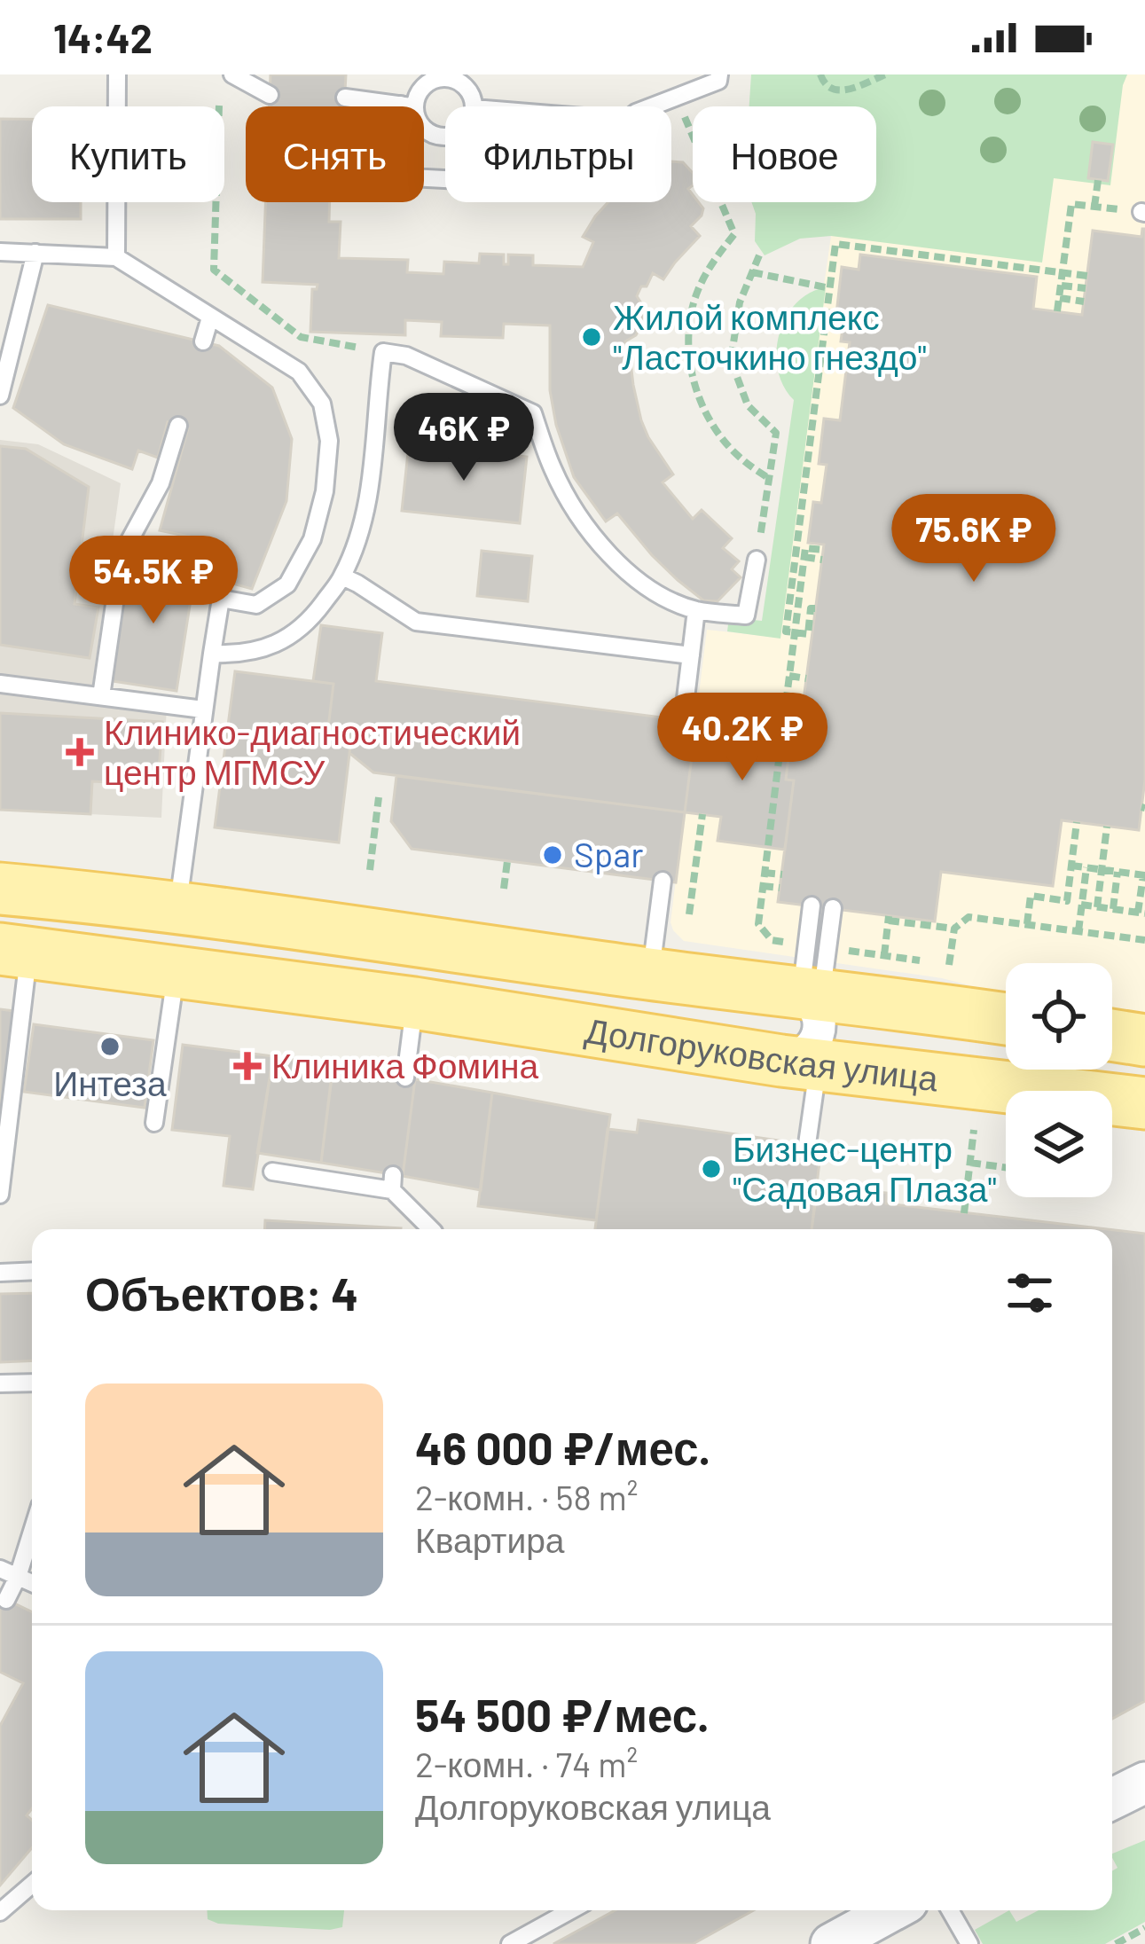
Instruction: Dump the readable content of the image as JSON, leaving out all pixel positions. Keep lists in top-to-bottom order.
{
  "streets": {
    "main road": ["Долгоруковская улица"]
  },
  "places": {
    "other": [
      "Жилой комплекс \"Ласточкино гнездо\"",
      "Spar",
      "Интеза",
      "Бизнес-центр \"Садовая Плаза\""
    ],
    "health": ["Клинико-диагностический центр МГМСУ", "Клиника Фомина"]
  },
  "page": {
    "status": "14:42",
    "chip": [
      "Купить",
      "Снять",
      "Фильтры",
      "Новое"
    ],
    "price": [
      "46K ₽",
      "75.6K ₽",
      "54.5K ₽",
      "40.2K ₽"
    ],
    "heading": "Объектов: 4",
    "list": [
      {
        "name": "46 000 ₽/мес.",
        "note": "2-комн. · 58 m² · Квартира"
      },
      {
        "name": "54 500 ₽/мес.",
        "note": "2-комн. · 74 m² · Долгоруковская улица"
      }
    ]
  }
}
